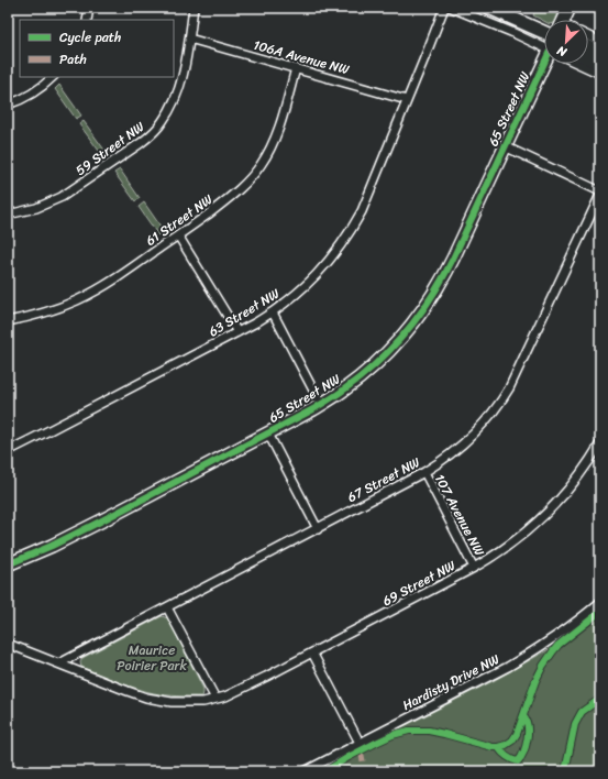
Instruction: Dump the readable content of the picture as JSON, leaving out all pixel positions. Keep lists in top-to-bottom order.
{
  "streets": {
    "street": [
      "106A Avenue NW",
      "65 Street NW",
      "59 Street NW",
      "61 Street NW",
      "63 Street NW",
      "67 Street NW",
      "107 Avenue NW",
      "69 Street NW",
      "Hardisty Drive NW"
    ]
  },
  "crossings": [
    ["106A Avenue NW", "59 Street NW"],
    ["106A Avenue NW", "61 Street NW"],
    ["106A Avenue NW", "63 Street NW"],
    ["67 Street NW", "107 Avenue NW"],
    ["67 Street NW", "69 Street NW"],
    ["107 Avenue NW", "69 Street NW"]
  ],
  "parks": ["Maurice Poirier Park"],
  "legend": ["Cycle path", "Path"],
  "north": "bottom left"
}
